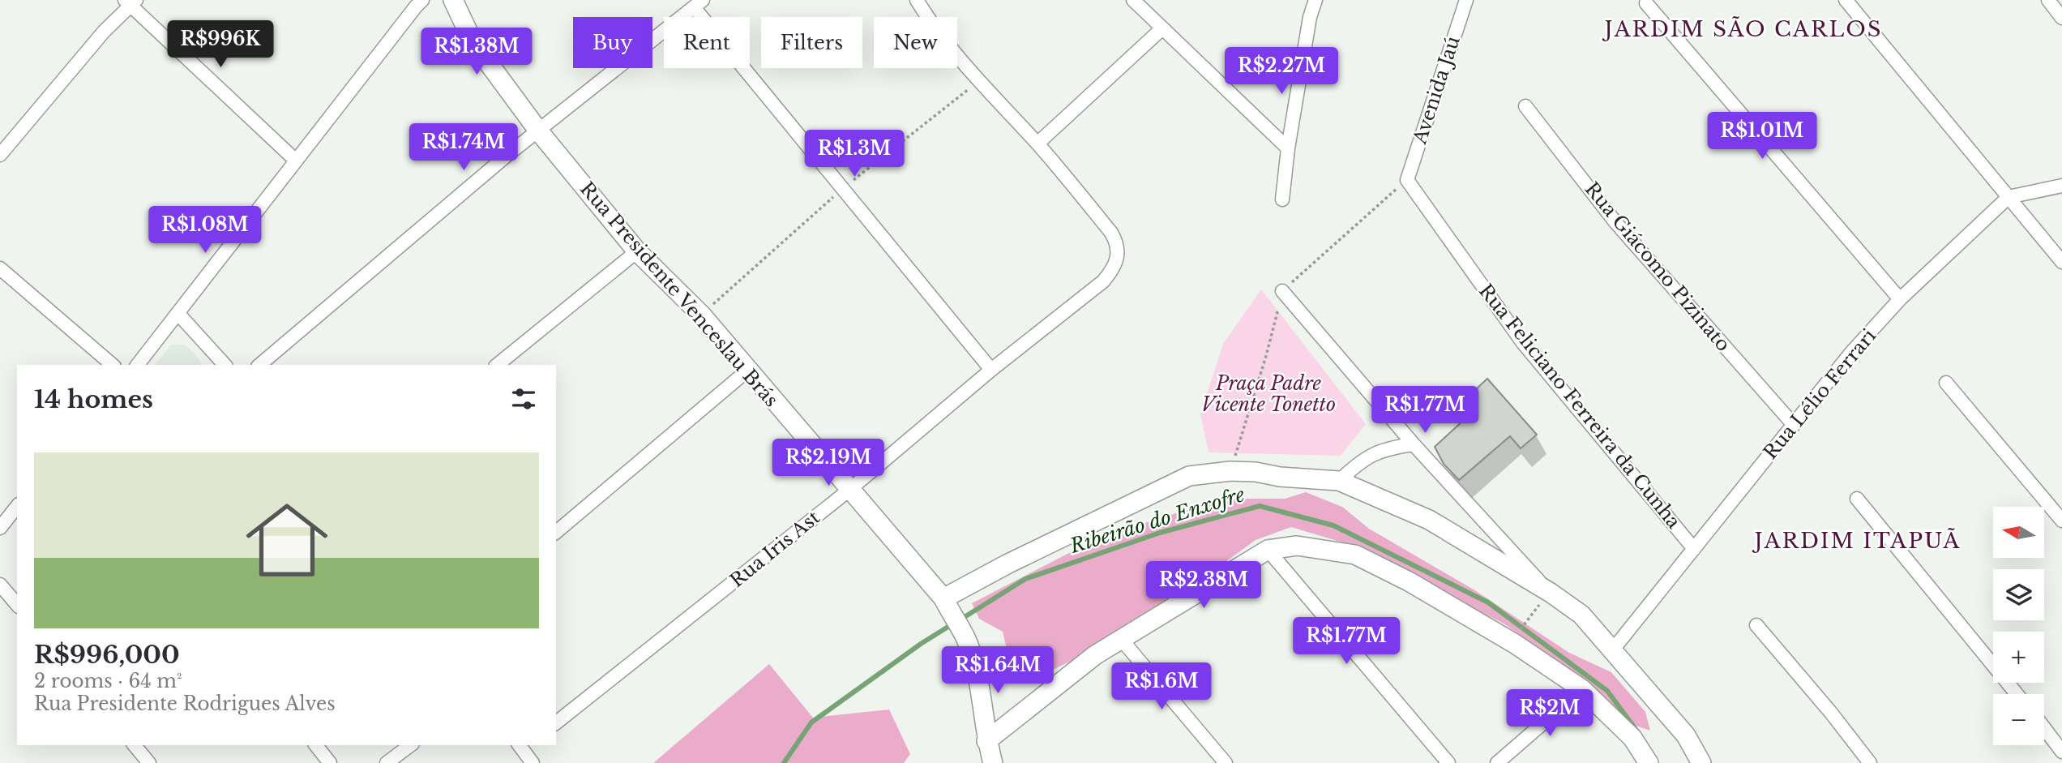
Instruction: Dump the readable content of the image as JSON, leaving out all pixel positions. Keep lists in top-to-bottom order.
{
  "streets": {
    "street": [
      "Avenida Jaú",
      "Rua Giácomo Pizinato",
      "Rua Presidente Venceslau Brás",
      "Rua Lélio Ferrari",
      "Rua Feliciano Ferreira da Cunha",
      "Rua Iris Ast"
    ]
  },
  "crossings": [
    ["Avenida Jaú", "Rua Feliciano Ferreira da Cunha"],
    ["Rua Giácomo Pizinato", "Rua Lélio Ferrari"],
    ["Rua Presidente Venceslau Brás", "Rua Iris Ast"],
    ["Rua Lélio Ferrari", "Rua Feliciano Ferreira da Cunha"]
  ],
  "districts": ["JARDIM SÃO CARLOS", "JARDIM ITAPUÃ"],
  "water": ["Ribeirão do Enxofre"],
  "parks": ["Praça Padre Vicente Tonetto"],
  "north": "left",
  "page": {
    "chip": [
      "Buy",
      "Rent",
      "Filters",
      "New"
    ],
    "price": [
      "R$996K",
      "R$1.38M",
      "R$2.27M",
      "R$1.01M",
      "R$1.74M",
      "R$1.3M",
      "R$1.08M",
      "R$1.77M",
      "R$2.19M",
      "R$2.38M",
      "R$1.77M",
      "R$1.64M",
      "R$1.6M",
      "R$2M"
    ],
    "heading": "14 homes",
    "list": [
      {
        "name": "R$996,000",
        "note": "2 rooms · 64 m² · Rua Presidente Rodrigues Alves"
      }
    ],
    "map_buttons": ["+", "−"]
  }
}
